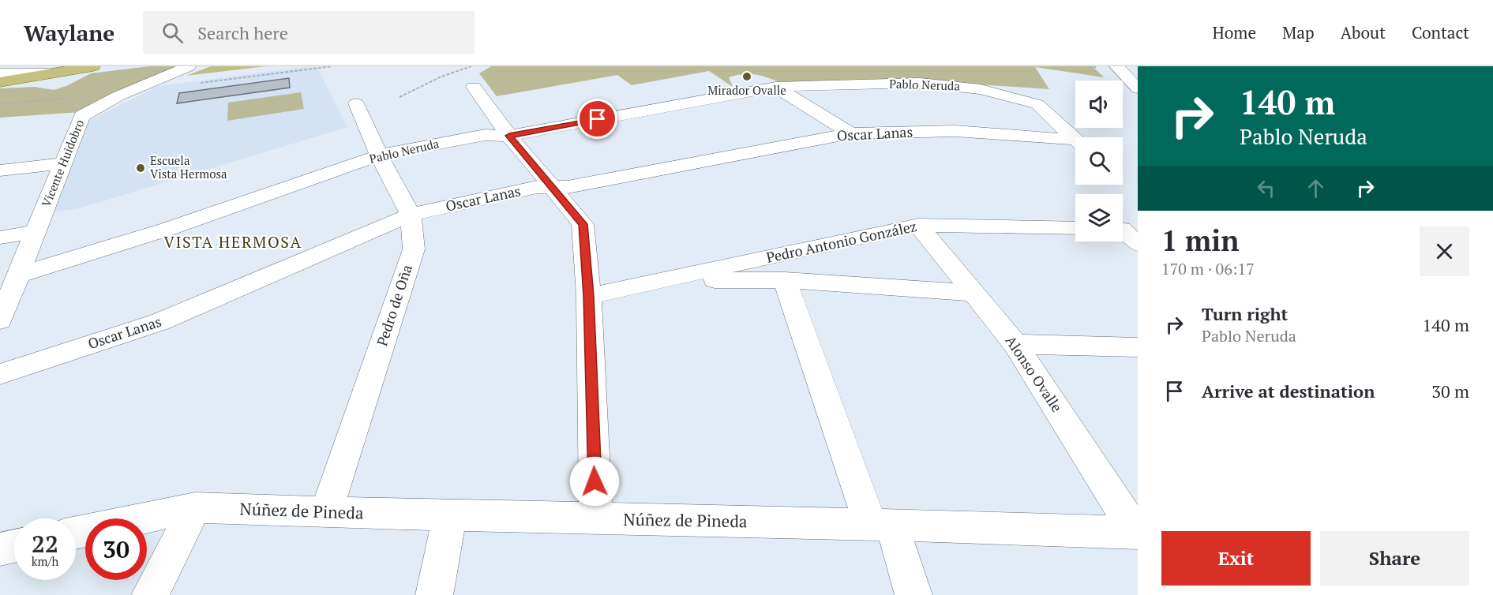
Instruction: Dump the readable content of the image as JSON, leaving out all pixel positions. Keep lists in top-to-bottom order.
{
  "streets": {
    "street": [
      "Pablo Neruda",
      "Oscar Lanas",
      "Vicente Huidobro",
      "Pedro Antonio González",
      "Pedro de Oña",
      "Alonso Ovalle",
      "Núñez de Pineda"
    ]
  },
  "crossings": [
    ["Pablo Neruda", "Vicente Huidobro"],
    ["Pablo Neruda", "Pedro de Oña"],
    ["Oscar Lanas", "Pedro de Oña"],
    ["Pedro Antonio González", "Alonso Ovalle"],
    ["Pedro de Oña", "Núñez de Pineda"],
    ["Alonso Ovalle", "Núñez de Pineda"]
  ],
  "districts": ["VISTA HERMOSA"],
  "places": ["Mirador Ovalle", "Escuela Vista Hermosa"],
  "page": {
    "header": "Waylane",
    "search": "Search here",
    "nav": [
      "Home",
      "Map",
      "About",
      "Contact"
    ],
    "turn": ["140 m", "Pablo Neruda"],
    "heading": ["1 min", "170 m · 06:17"],
    "list": [
      {
        "name": "Turn right",
        "note": "Pablo Neruda",
        "value": "140 m"
      },
      {
        "name": "Arrive at destination",
        "value": "30 m"
      }
    ],
    "speed": "22 km/h",
    "limit": "30",
    "buttons": ["Exit", "Share"]
  }
}
